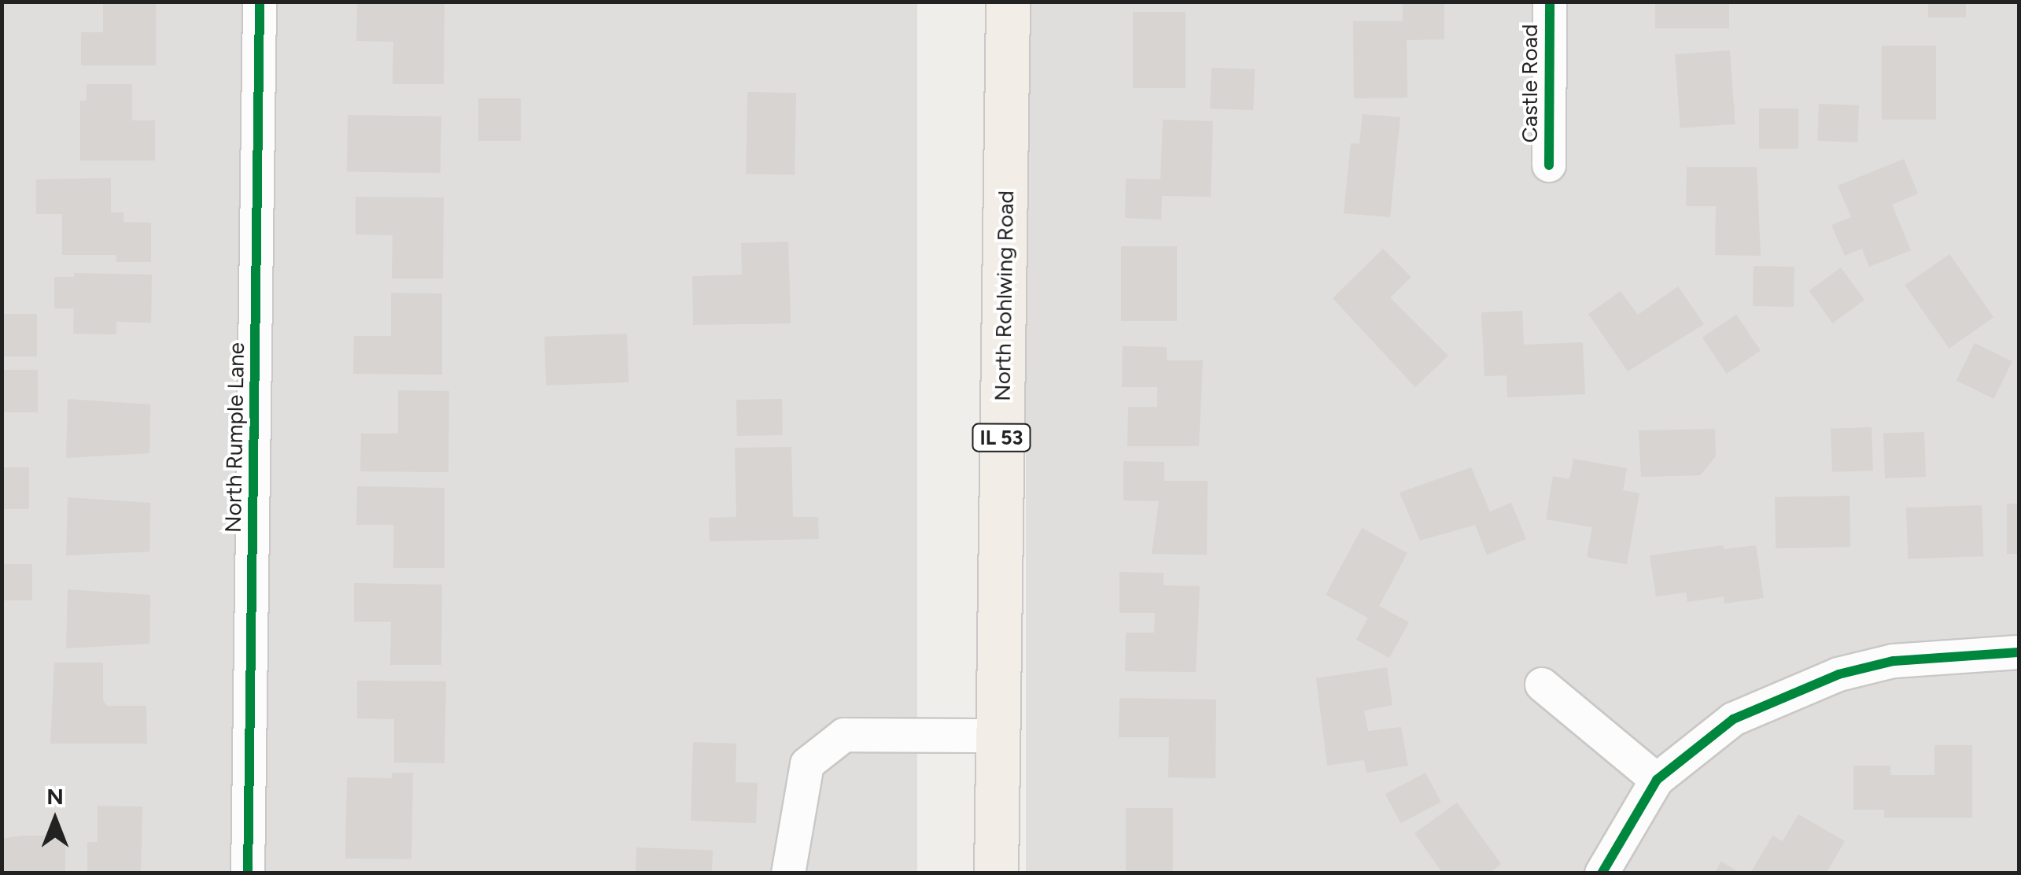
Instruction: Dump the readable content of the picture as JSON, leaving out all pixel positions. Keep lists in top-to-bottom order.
{
  "streets": {
    "main road": ["North Rohlwing Road", "IL 53"],
    "street": ["Castle Road", "North Rumple Lane"]
  },
  "north": "top"
}
